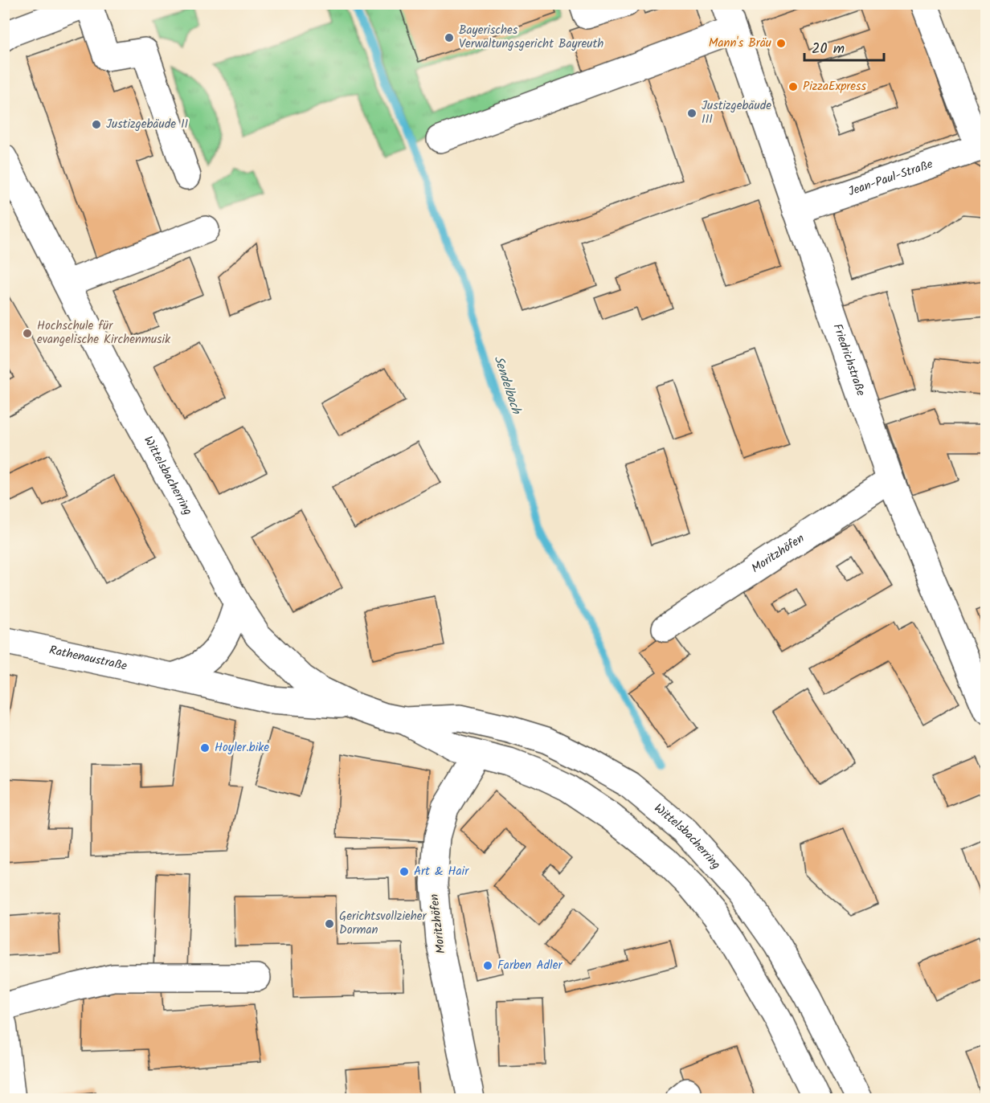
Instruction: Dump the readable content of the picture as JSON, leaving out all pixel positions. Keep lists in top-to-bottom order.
{
  "streets": {
    "main road": [
      "Jean-Paul-Straße",
      "Friedrichstraße",
      "Wittelsbacherring",
      "Moritzhöfen",
      "Rathenaustraße"
    ]
  },
  "crossings": [
    ["Jean-Paul-Straße", "Friedrichstraße"],
    ["Friedrichstraße", "Moritzhöfen"],
    ["Wittelsbacherring", "Moritzhöfen"],
    ["Wittelsbacherring", "Rathenaustraße"]
  ],
  "water": ["Sendelbach"],
  "places": [
    "Bayerisches Verwaltungsgericht Bayreuth",
    "Mann's Bräu",
    "PizzaExpress",
    "Justizgebäude III",
    "Justizgebäude II",
    "Hochschule für evangelische Kirchenmusik",
    "Hoyler.bike",
    "Art & Hair",
    "Gerichtsvollzieher Dorman",
    "Farben Adler"
  ],
  "scale_bar": "20 m"
}
